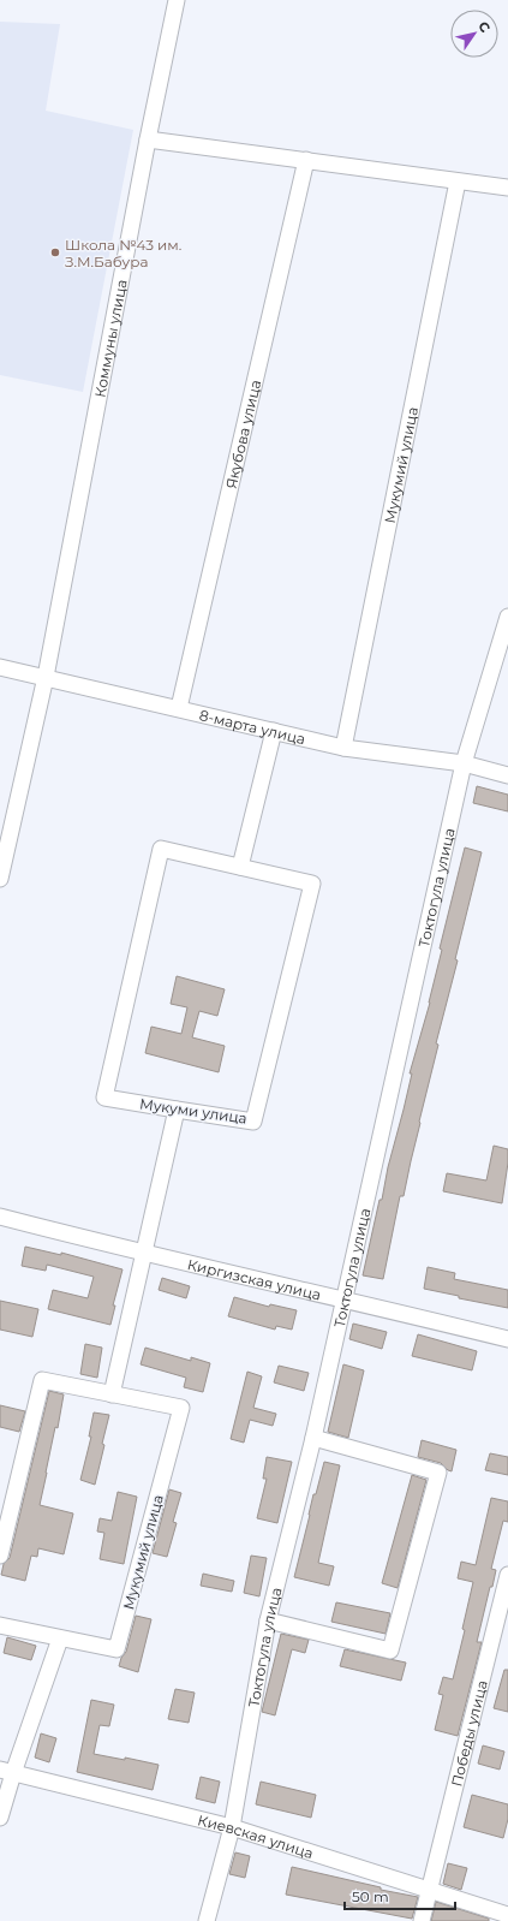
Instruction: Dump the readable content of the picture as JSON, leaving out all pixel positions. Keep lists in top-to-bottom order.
{
  "streets": {
    "street": [
      "Коммуны улица",
      "Якубова улица",
      "Мукумий улица",
      "8-марта улица",
      "Токтогула улица",
      "Мукуми улица",
      "Киргизская улица",
      "Победы улица",
      "Киевская улица"
    ]
  },
  "crossings": [
    ["Коммуны улица", "8-марта улица"],
    ["Якубова улица", "8-марта улица"],
    ["Мукумий улица", "8-марта улица"],
    ["8-марта улица", "Токтогула улица"],
    ["Токтогула улица", "Киргизская улица"],
    ["Токтогула улица", "Киевская улица"],
    ["Победы улица", "Киевская улица"]
  ],
  "places": ["Школа №43 им. З.М.Бабура"],
  "scale_bar": "50 m",
  "north": "top right"
}
